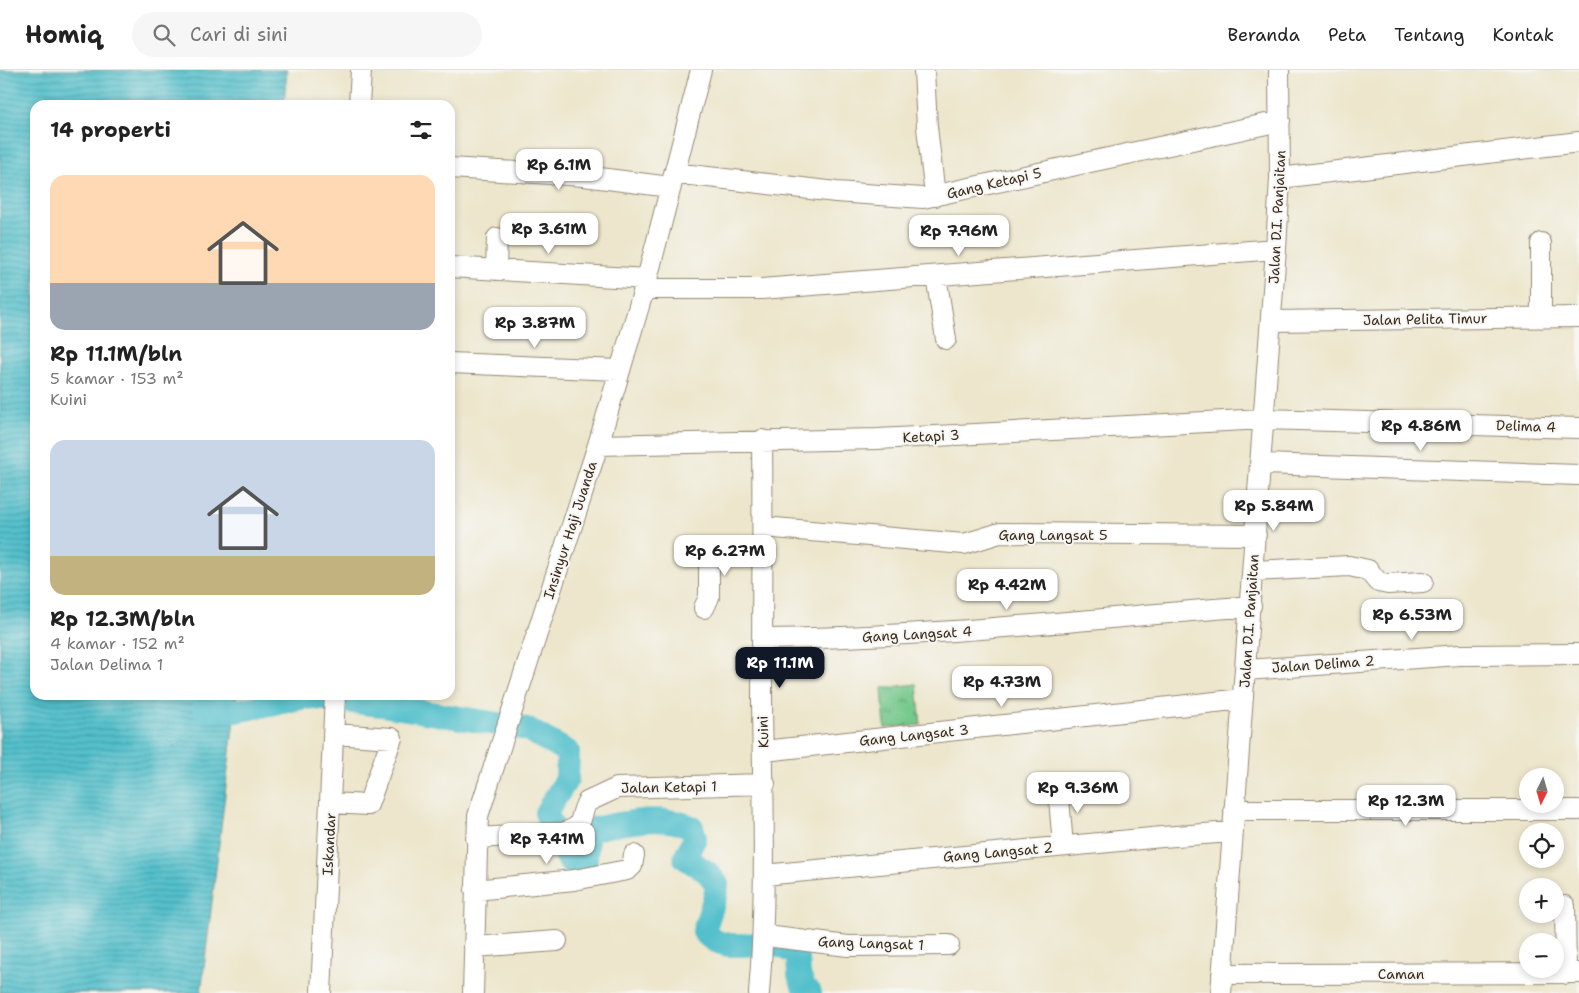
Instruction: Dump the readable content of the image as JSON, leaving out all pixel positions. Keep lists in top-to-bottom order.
{
  "streets": {
    "street": [
      "Gang Ketapi 5",
      "Jalan D.I. Panjaitan",
      "Jalan Pelita Timur",
      "Delima 4",
      "Ketapi 3",
      "Insinyur Haji Juanda",
      "Gang Langsat 5",
      "Gang Langsat 4",
      "Jalan Delima 2",
      "Kuini",
      "Gang Langsat 3",
      "Jalan Ketapi 1",
      "Iskandar",
      "Gang Langsat 2",
      "Gang Langsat 1",
      "Caman"
    ]
  },
  "crossings": [
    ["Gang Ketapi 5", "Jalan D.I. Panjaitan"],
    ["Gang Ketapi 5", "Insinyur Haji Juanda"],
    ["Jalan D.I. Panjaitan", "Jalan Pelita Timur"],
    ["Jalan D.I. Panjaitan", "Delima 4"],
    ["Jalan D.I. Panjaitan", "Ketapi 3"],
    ["Jalan D.I. Panjaitan", "Gang Langsat 5"],
    ["Jalan D.I. Panjaitan", "Gang Langsat 4"],
    ["Jalan D.I. Panjaitan", "Jalan Delima 2"],
    ["Jalan D.I. Panjaitan", "Gang Langsat 3"],
    ["Jalan D.I. Panjaitan", "Gang Langsat 2"],
    ["Jalan D.I. Panjaitan", "Caman"],
    ["Delima 4", "Ketapi 3"],
    ["Ketapi 3", "Insinyur Haji Juanda"],
    ["Ketapi 3", "Kuini"],
    ["Insinyur Haji Juanda", "Jalan Ketapi 1"],
    ["Gang Langsat 5", "Kuini"],
    ["Gang Langsat 4", "Kuini"],
    ["Kuini", "Gang Langsat 3"],
    ["Kuini", "Jalan Ketapi 1"],
    ["Kuini", "Gang Langsat 2"],
    ["Kuini", "Gang Langsat 1"]
  ],
  "north": "bottom",
  "page": {
    "header": "Homiq",
    "search": "Cari di sini",
    "nav": [
      "Beranda",
      "Peta",
      "Tentang",
      "Kontak"
    ],
    "heading": "14 properti",
    "price": [
      "Rp 6.1M",
      "Rp 3.61M",
      "Rp 7.96M",
      "Rp 3.87M",
      "Rp 4.86M",
      "Rp 5.84M",
      "Rp 6.27M",
      "Rp 4.42M",
      "Rp 6.53M",
      "Rp 11.1M",
      "Rp 4.73M",
      "Rp 9.36M",
      "Rp 12.3M",
      "Rp 7.41M"
    ],
    "list": [
      {
        "name": "Rp 11.1M/bln",
        "note": "5 kamar · 153 m² · Kuini"
      },
      {
        "name": "Rp 12.3M/bln",
        "note": "4 kamar · 152 m² · Jalan Delima 1"
      }
    ],
    "map_buttons": ["+", "−"]
  }
}
